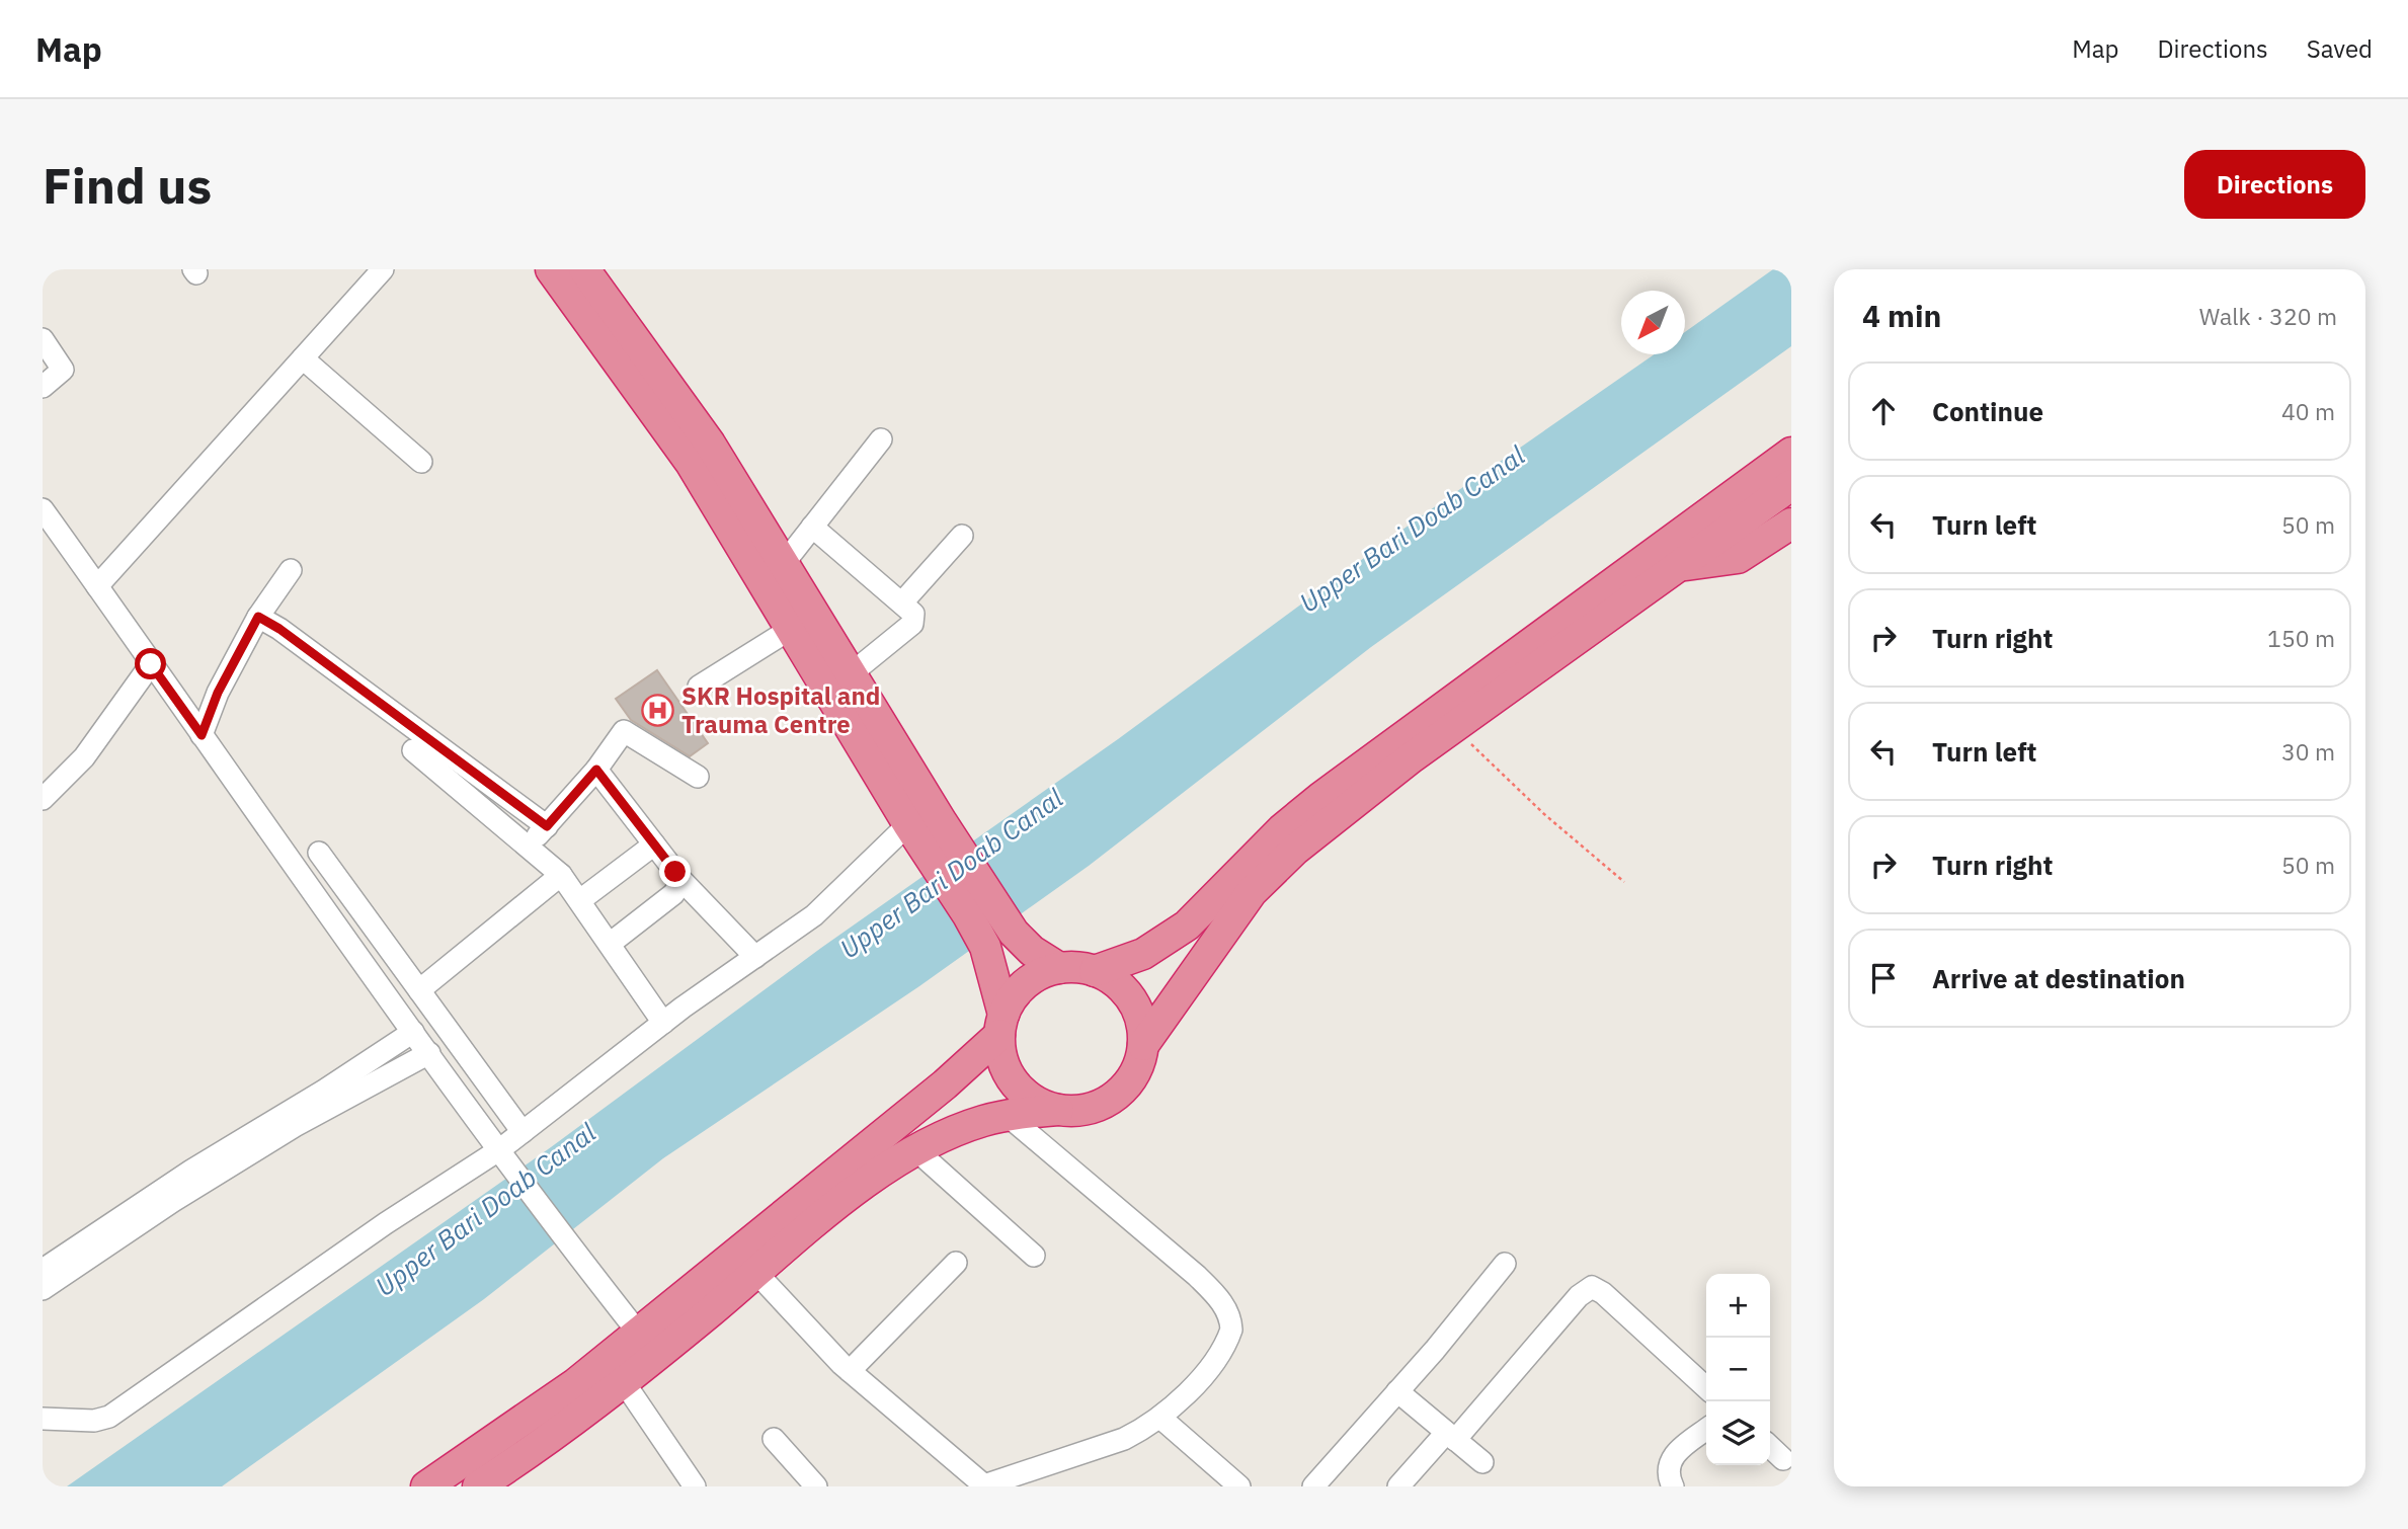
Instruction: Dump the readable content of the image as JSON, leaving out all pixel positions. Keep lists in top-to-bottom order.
{
  "water": ["Upper Bari Doab Canal"],
  "places": {
    "hospital": ["SKR Hospital and Trauma Centre"]
  },
  "north": "bottom left",
  "page": {
    "header": "Map",
    "nav": ["Map", "Directions", "Saved"],
    "buttons": "Directions",
    "title": "Find us",
    "heading": ["4 min", "Walk · 320 m"],
    "list": [
      ["Continue", "40 m"],
      ["Turn left", "50 m"],
      ["Turn right", "150 m"],
      ["Turn left", "30 m"],
      ["Turn right", "50 m"],
      "Arrive at destination"
    ],
    "map_buttons": ["+", "−"]
  }
}
